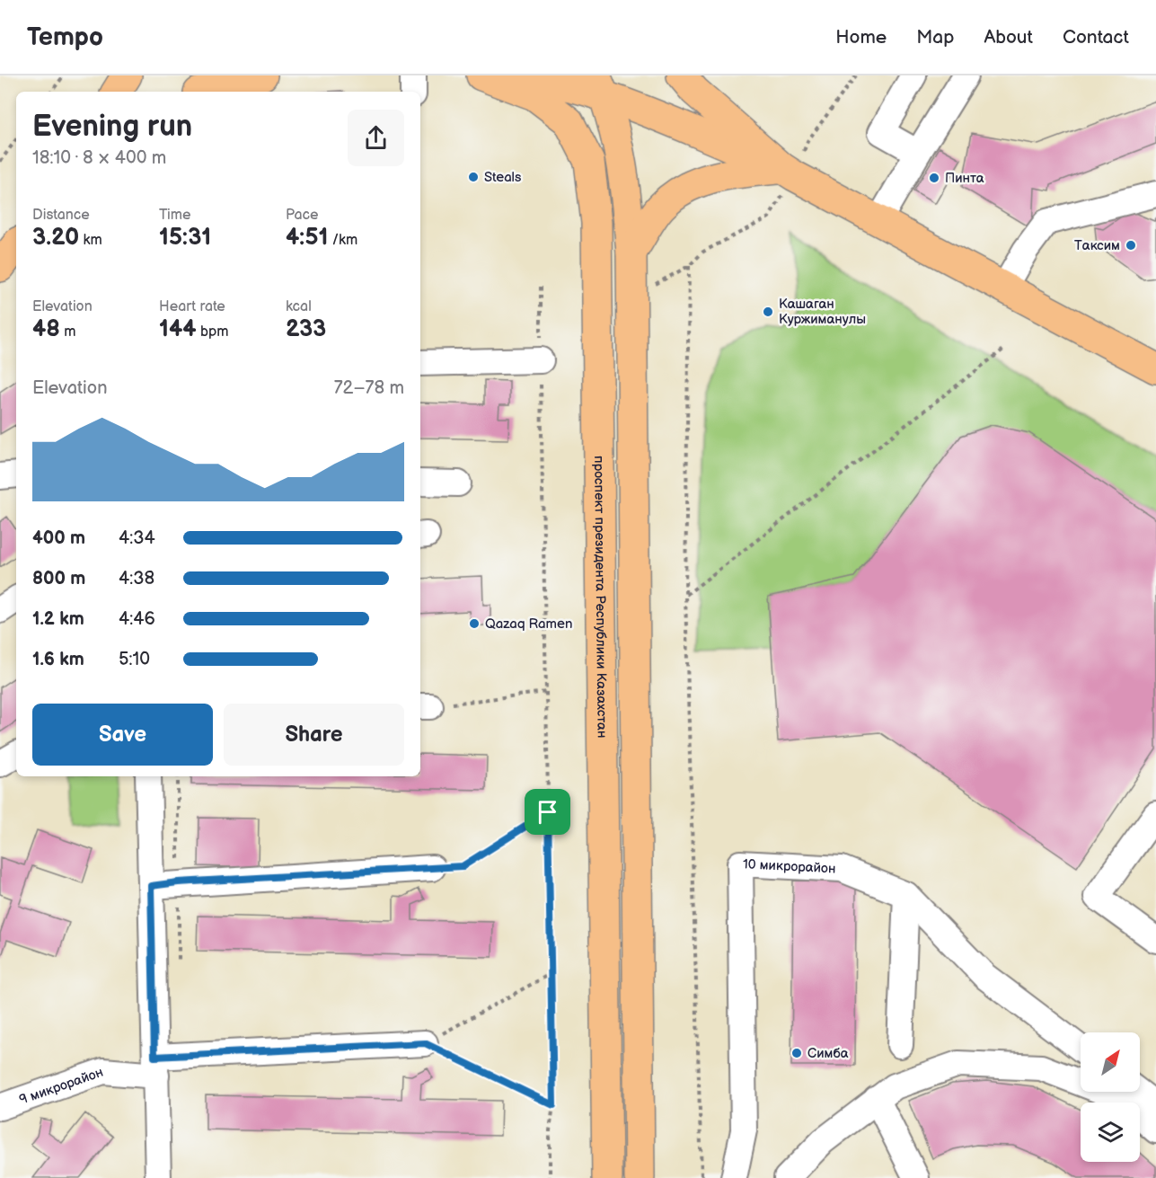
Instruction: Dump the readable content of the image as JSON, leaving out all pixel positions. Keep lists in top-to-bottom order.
{
  "streets": {
    "main road": ["проспект президента Республики Казахстан"],
    "street": ["10 микрорайон", "9 микрорайон"]
  },
  "places": [
    "Steals",
    "Пинта",
    "Таксим",
    "Кашаган Куржиманулы",
    "Qazaq Ramen",
    "Симба"
  ],
  "north": "top right",
  "page": {
    "header": "Tempo",
    "nav": [
      "Home",
      "Map",
      "About",
      "Contact"
    ],
    "heading": ["Evening run", "18:10 · 8 × 400 m"],
    "stats": [
      ["Distance", "3.20 km"],
      ["Time", "15:31"],
      ["Pace", "4:51 /km"],
      ["Elevation", "48 m"],
      ["Heart rate", "144 bpm"],
      ["kcal", "233"]
    ],
    "chart": ["Elevation", "72–78 m"],
    "list": [
      {
        "name": "400 m",
        "note": "4:34"
      },
      {
        "name": "800 m",
        "note": "4:38"
      },
      {
        "name": "1.2 km",
        "note": "4:46"
      },
      {
        "name": "1.6 km",
        "note": "5:10"
      }
    ],
    "buttons": ["Save", "Share"]
  }
}
